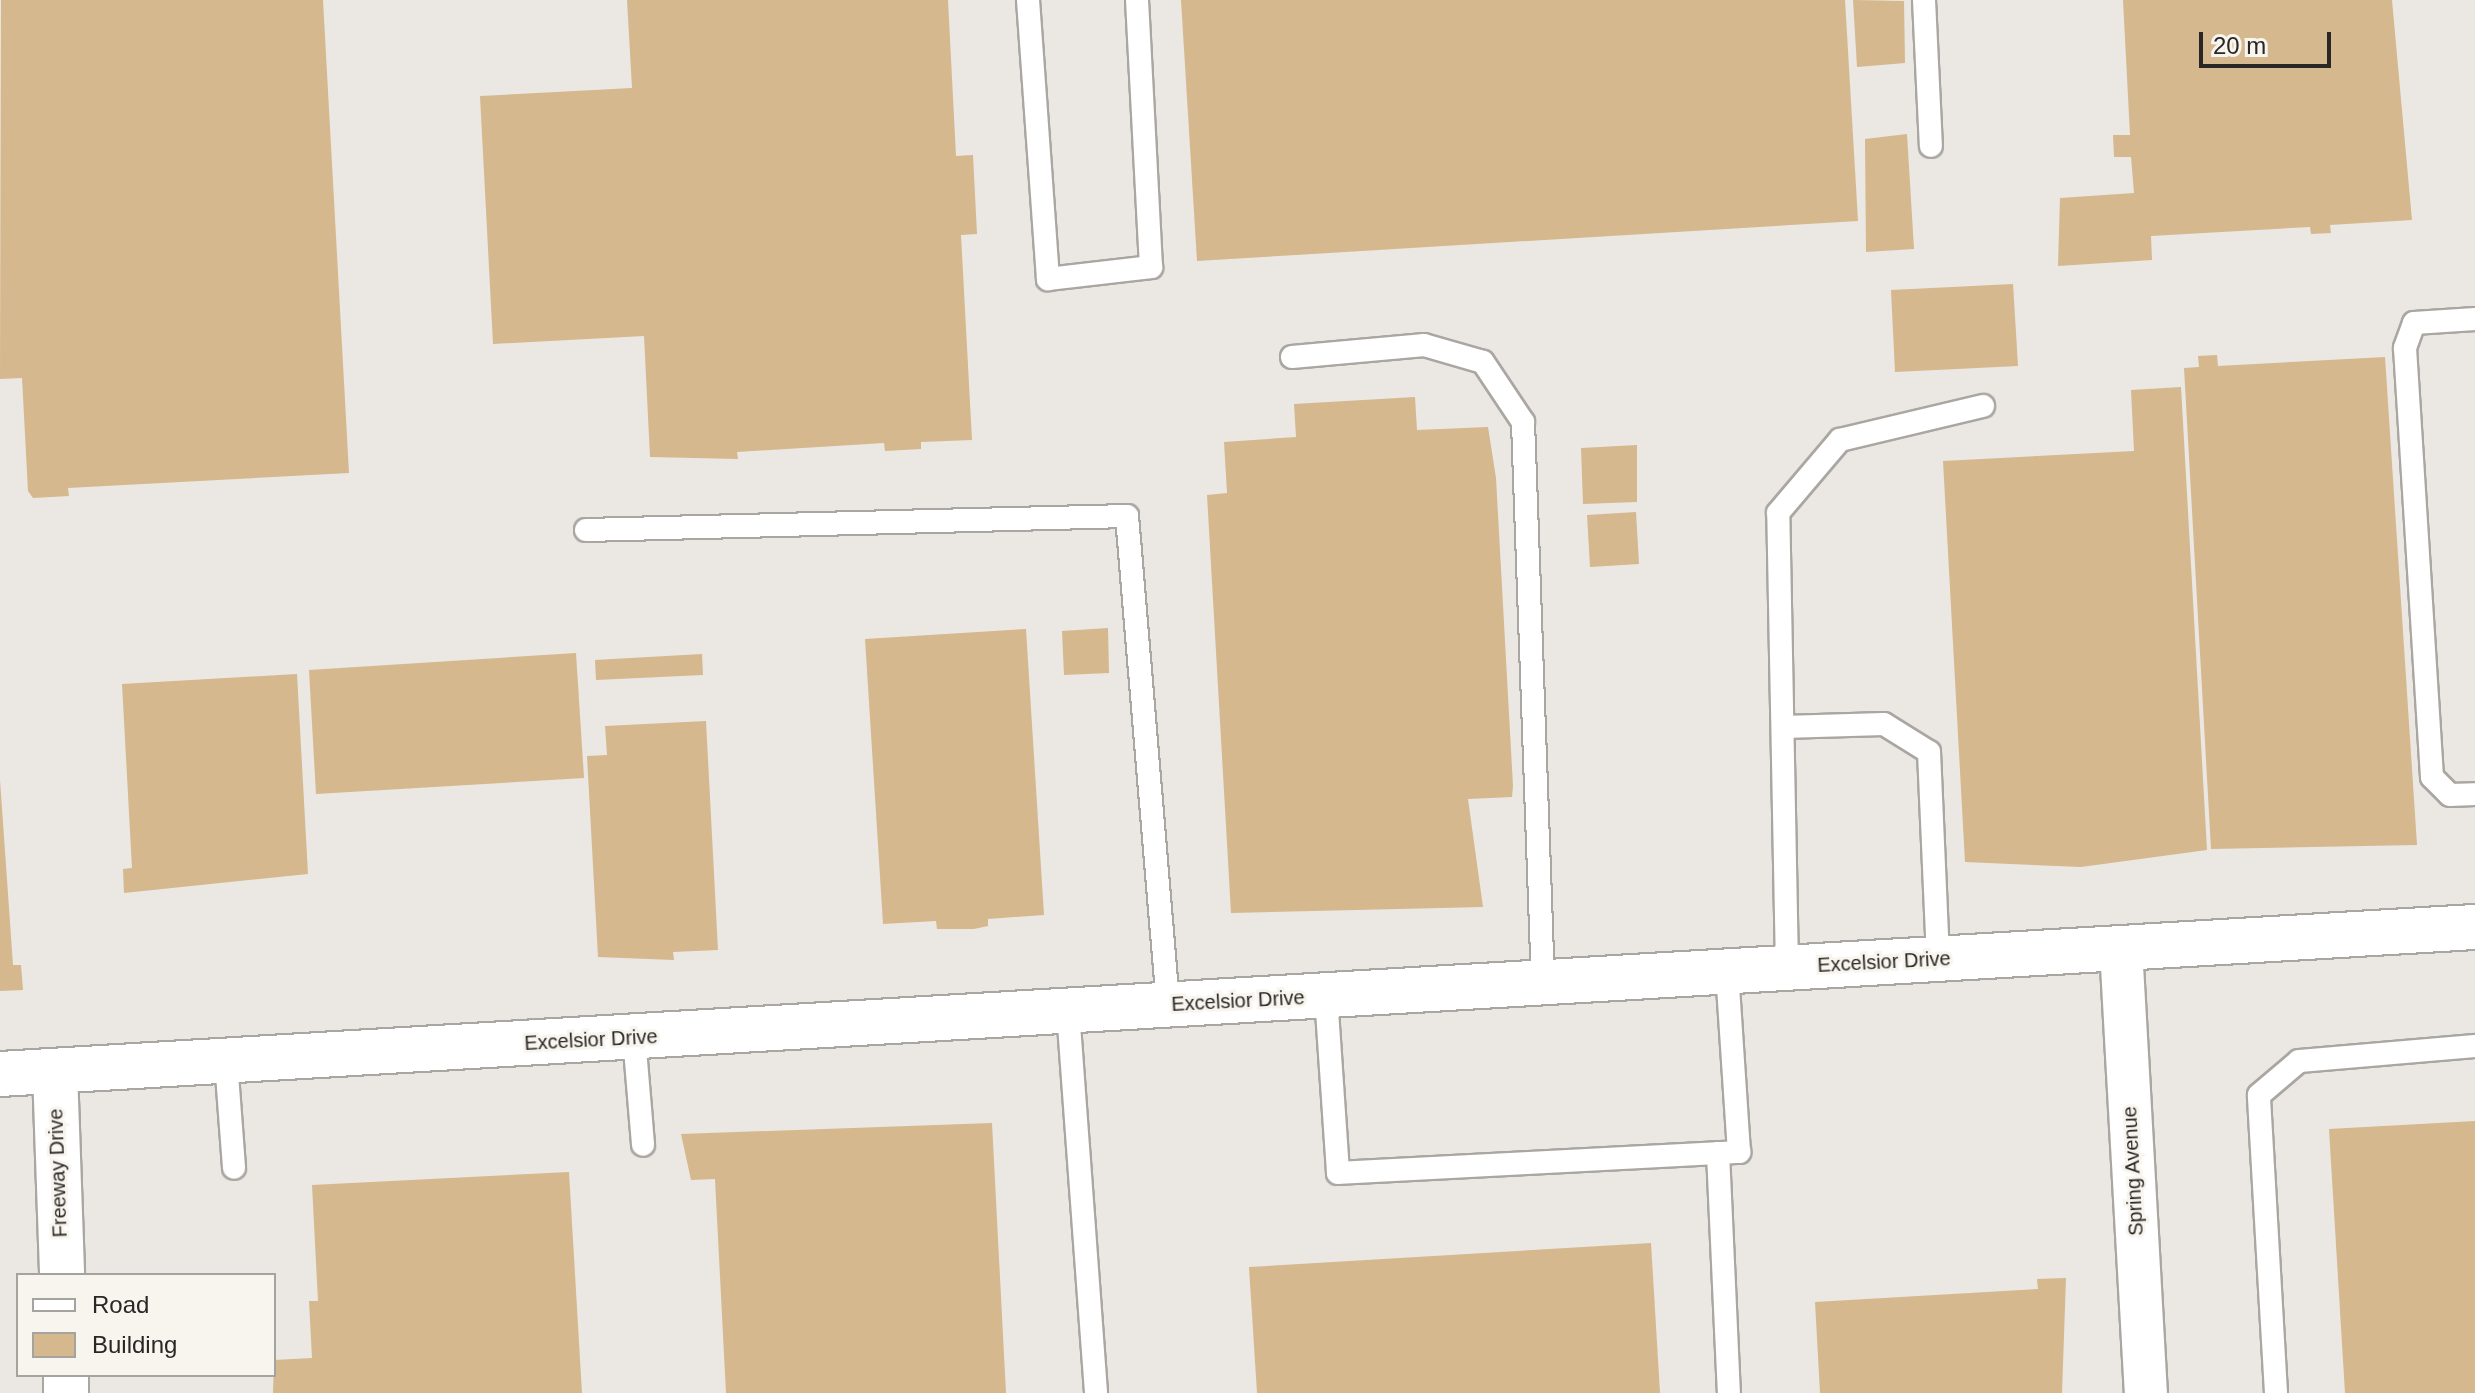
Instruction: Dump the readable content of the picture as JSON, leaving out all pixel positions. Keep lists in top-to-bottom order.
{
  "streets": {
    "street": ["Excelsior Drive", "Spring Avenue", "Freeway Drive"]
  },
  "crossings": [
    ["Excelsior Drive", "Spring Avenue"],
    ["Excelsior Drive", "Freeway Drive"]
  ],
  "legend": ["Road", "Building"],
  "scale_bar": "20 m"
}
